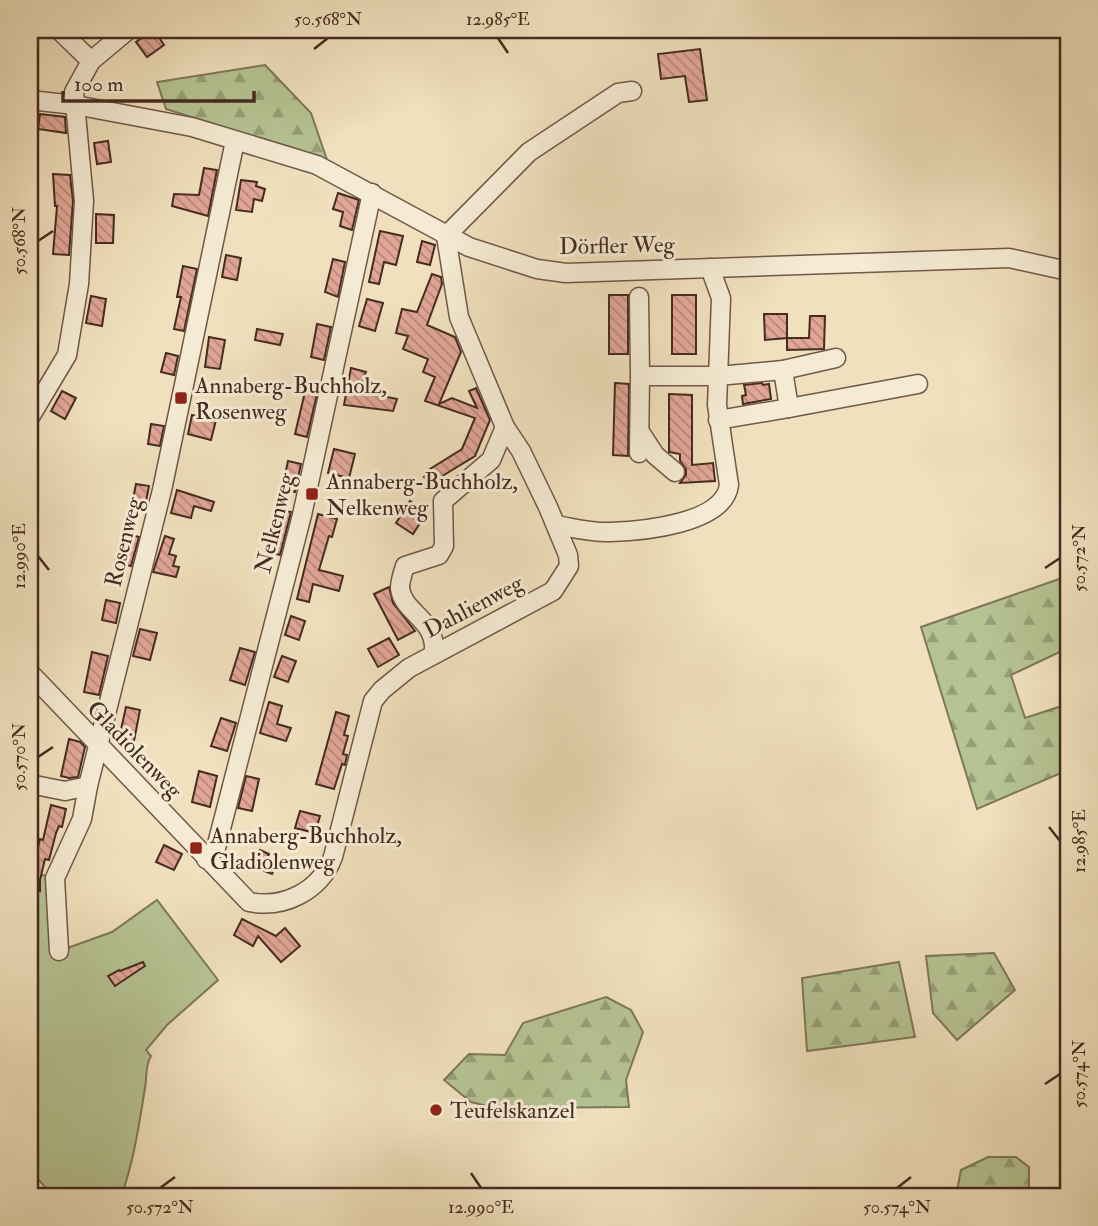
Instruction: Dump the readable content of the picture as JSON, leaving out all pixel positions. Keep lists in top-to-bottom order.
{
  "streets": {
    "street": [
      "Dörfler Weg",
      "Nelkenweg",
      "Rosenweg",
      "Dahlienweg",
      "Gladiolenweg"
    ]
  },
  "crossings": [
    ["Dörfler Weg", "Nelkenweg"],
    ["Dörfler Weg", "Rosenweg"],
    ["Dörfler Weg", "Dahlienweg"],
    ["Nelkenweg", "Dahlienweg"],
    ["Nelkenweg", "Gladiolenweg"],
    ["Rosenweg", "Gladiolenweg"],
    ["Dahlienweg", "Gladiolenweg"]
  ],
  "places": {
    "transit": ["Annaberg-Buchholz, Rosenweg", "Annaberg-Buchholz, Nelkenweg", "Annaberg-Buchholz, Gladiolenweg"],
    "other": ["Teufelskanzel"]
  },
  "scale_bar": "100 m",
  "coordinates": [
    "50.568°N",
    "12.985°E",
    "12.990°E",
    "50.572°N",
    "50.570°N",
    "50.574°N"
  ]
}
